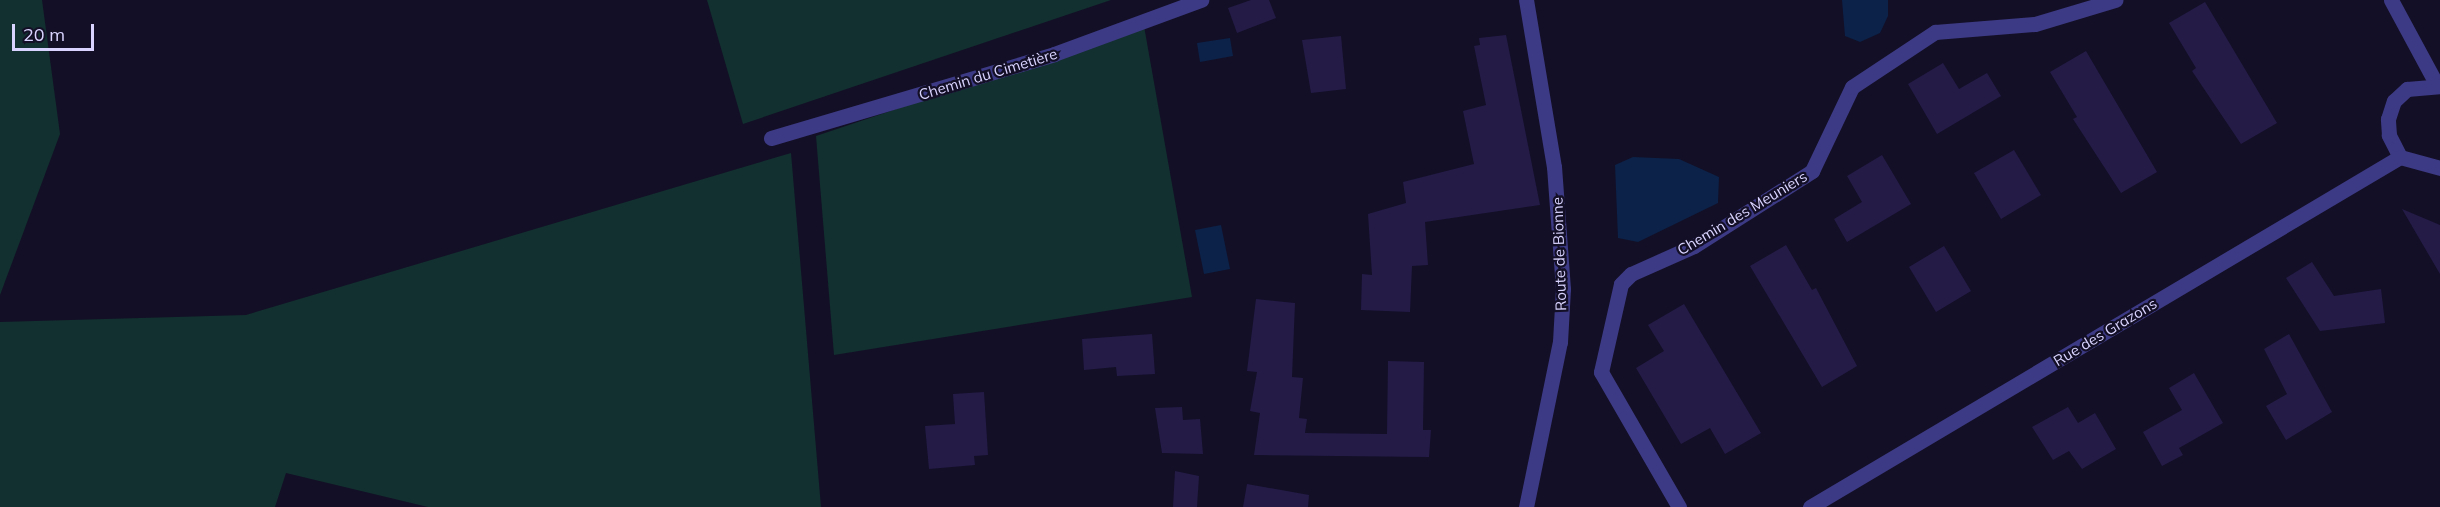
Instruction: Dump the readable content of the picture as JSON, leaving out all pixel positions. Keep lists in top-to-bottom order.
{
  "streets": {
    "street": [
      "Chemin du Cimetière",
      "Chemin des Meuniers",
      "Route de Bionne",
      "Rue des Grazons"
    ]
  },
  "scale_bar": "20 m"
}
